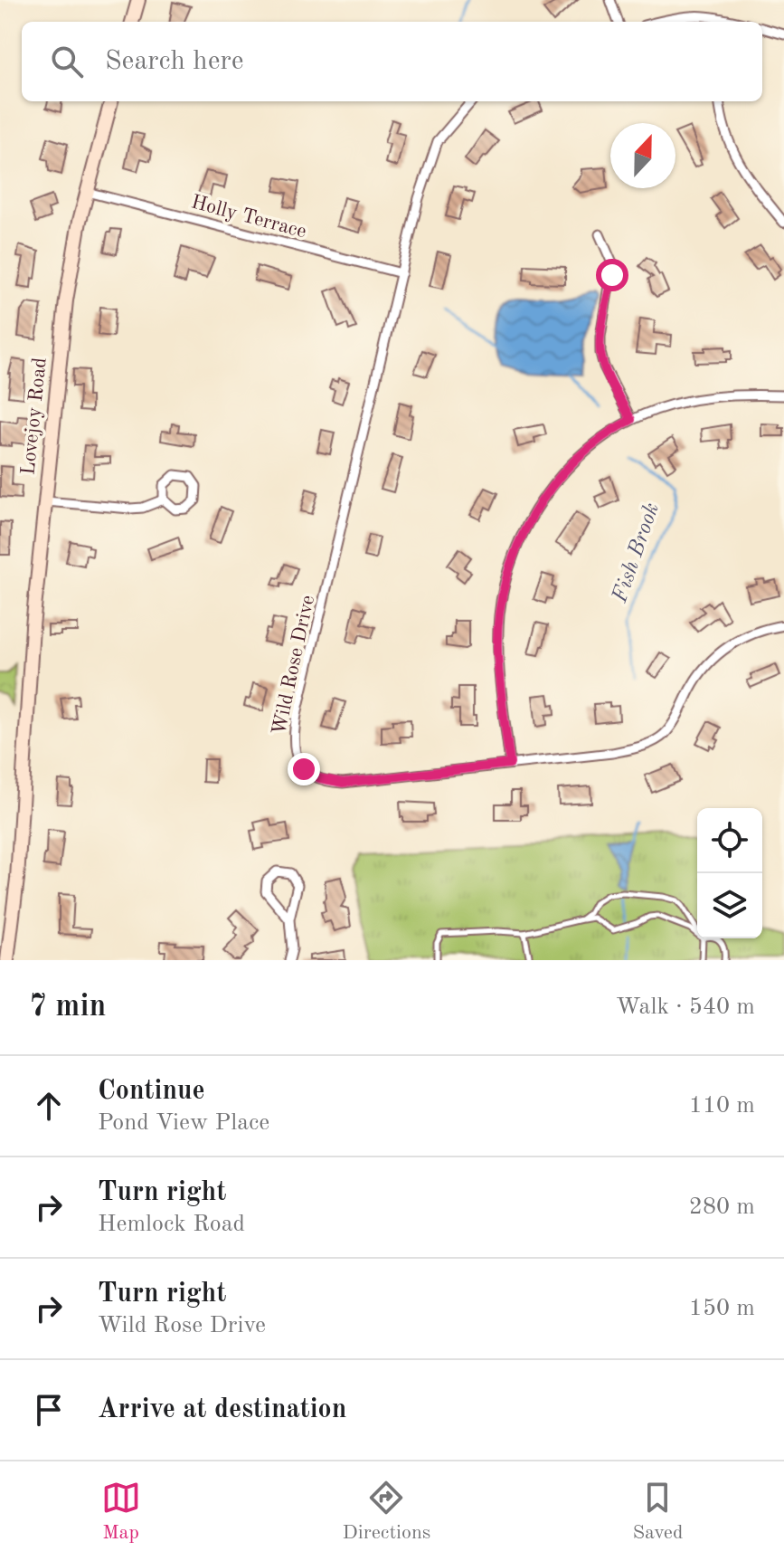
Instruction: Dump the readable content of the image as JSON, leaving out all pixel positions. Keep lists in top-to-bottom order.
{
  "streets": {
    "main road": ["Lovejoy Road"],
    "street": ["Holly Terrace", "Wild Rose Drive"]
  },
  "crossings": [
    ["Holly Terrace", "Lovejoy Road"],
    ["Holly Terrace", "Wild Rose Drive"]
  ],
  "water": ["Fish Brook"],
  "north": "top",
  "page": {
    "search": "Search here",
    "heading": ["7 min", "Walk · 540 m"],
    "list": [
      ["Continue", "Pond View Place", "110 m"],
      ["Turn right", "Hemlock Road", "280 m"],
      ["Turn right", "Wild Rose Drive", "150 m"],
      "Arrive at destination"
    ],
    "nav": ["Map", "Directions", "Saved"]
  }
}
